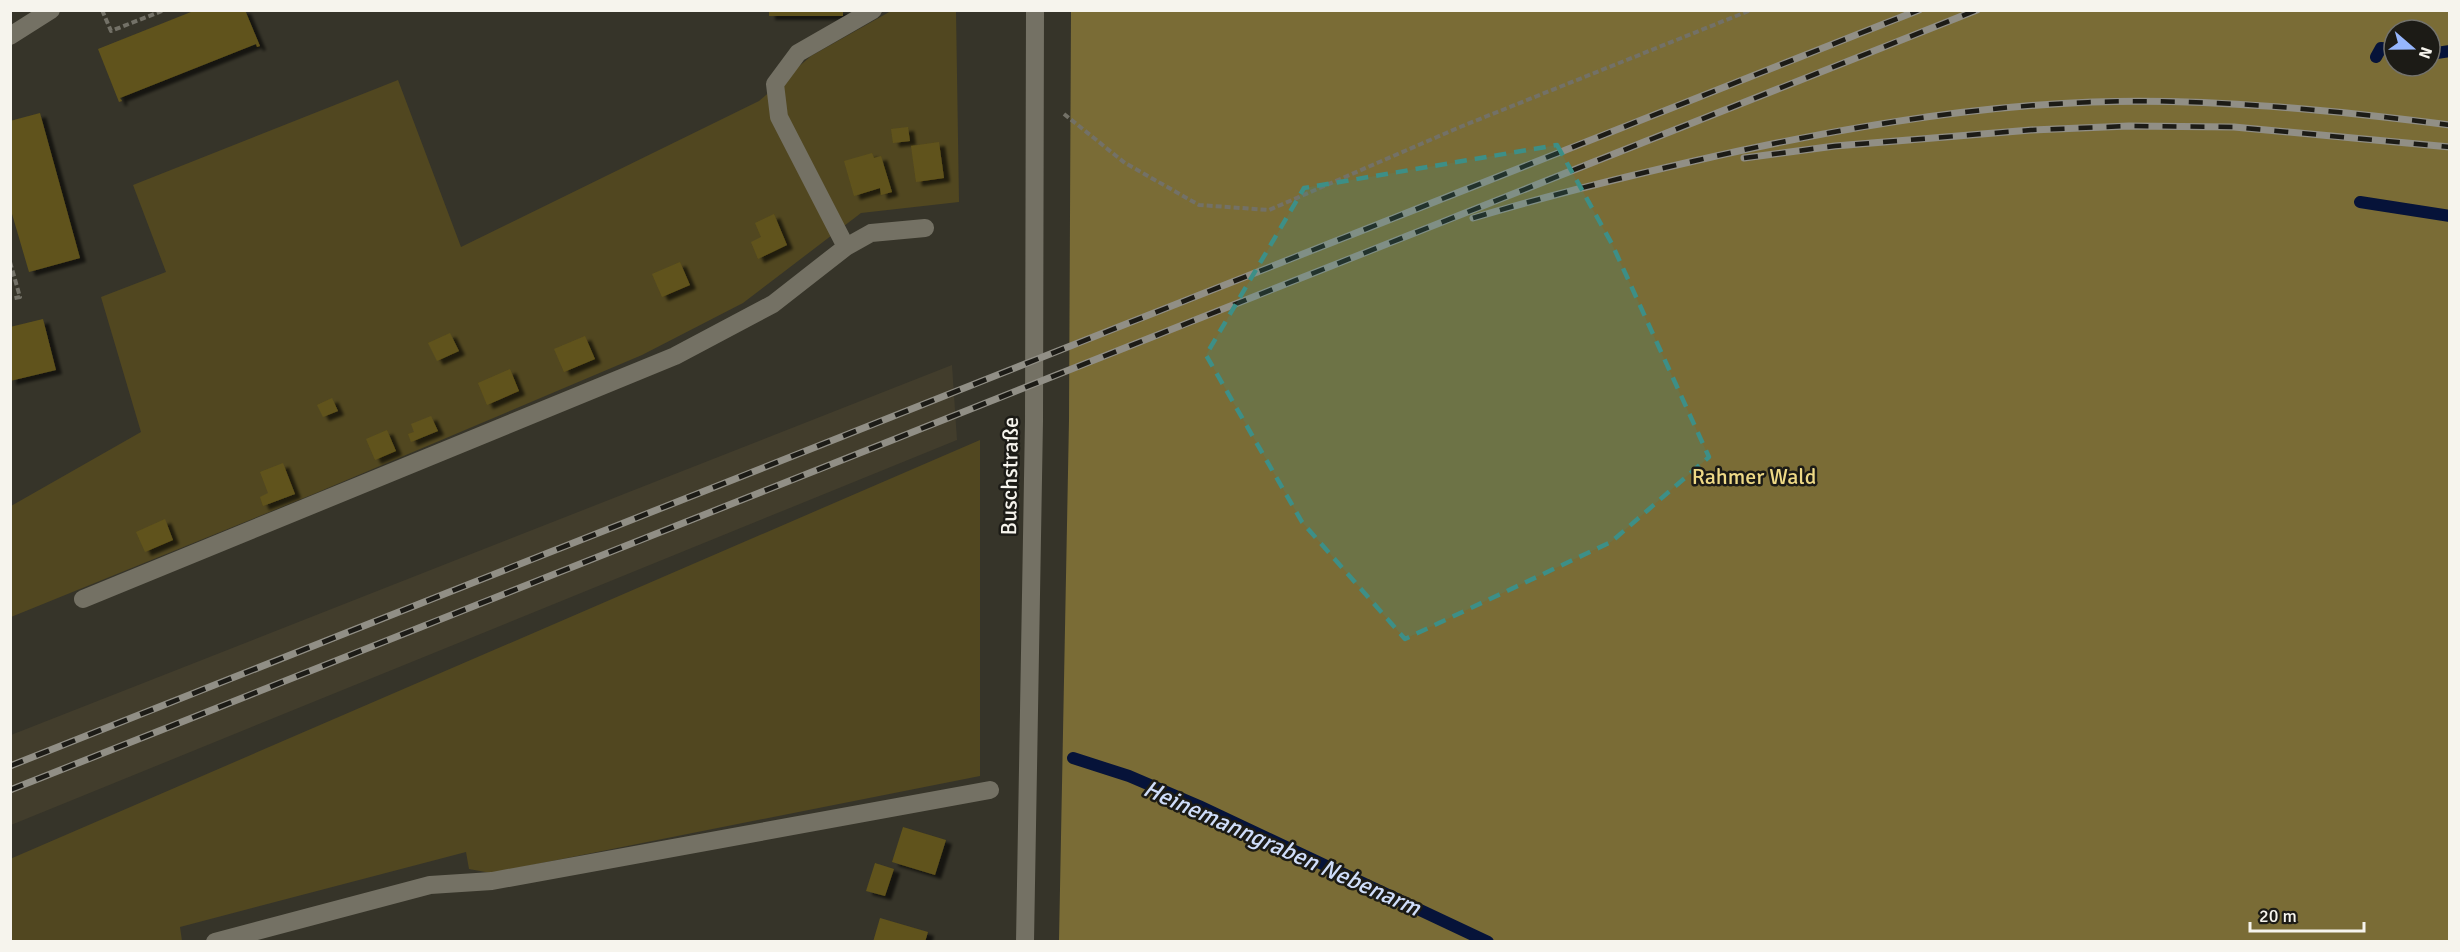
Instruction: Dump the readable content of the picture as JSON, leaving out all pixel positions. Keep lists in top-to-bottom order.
{
  "streets": {
    "street": ["Buschstraße"]
  },
  "water": ["Heinemanngraben Nebenarm"],
  "parks": ["Rahmer Wald"],
  "scale_bar": "20 m",
  "north": "right"
}
